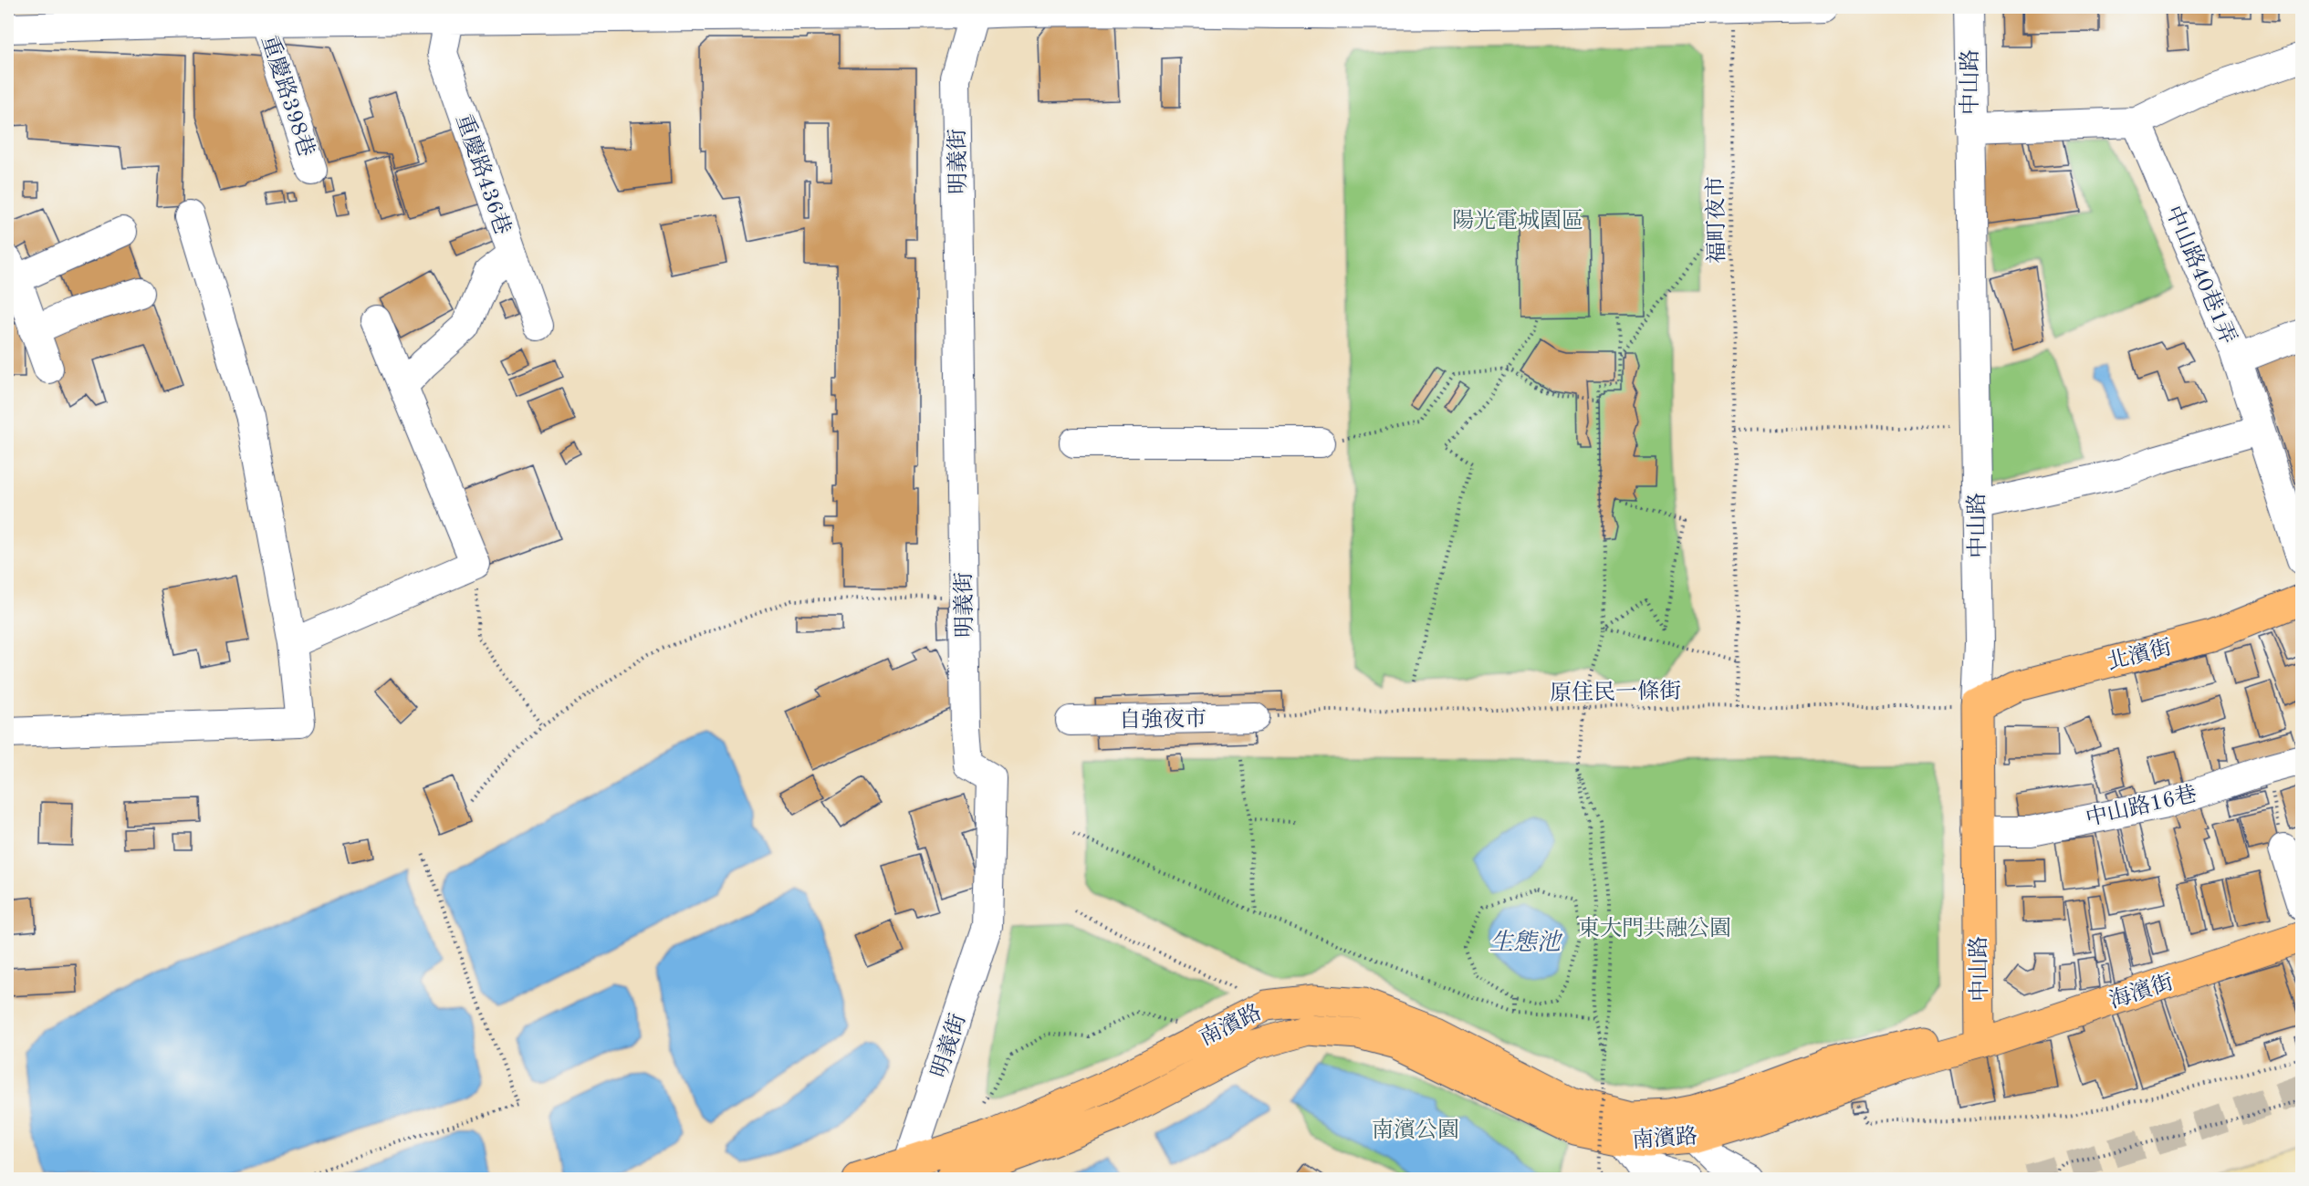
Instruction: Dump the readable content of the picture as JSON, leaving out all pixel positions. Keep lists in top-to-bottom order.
{
  "streets": {
    "main road": [
      "中山路",
      "北濱街",
      "海濱街",
      "南濱路"
    ],
    "street": [
      "重慶路398巷",
      "明義街",
      "重慶路436巷",
      "中山路40巷1弄",
      "自強夜市",
      "中山路16巷"
    ],
    "path": ["福町夜市", "原住民一條街"]
  },
  "crossings": [
    ["中山路", "北濱街"],
    ["中山路", "原住民一條街"],
    ["中山路", "中山路16巷"],
    ["中山路", "海濱街"],
    ["明義街", "南濱路"],
    ["福町夜市", "原住民一條街"],
    ["北濱街", "原住民一條街"],
    ["原住民一條街", "自強夜市"],
    ["海濱街", "南濱路"]
  ],
  "water": ["生態池"],
  "parks": ["陽光電城園區", "東大門共融公園", "南濱公園"]
}
